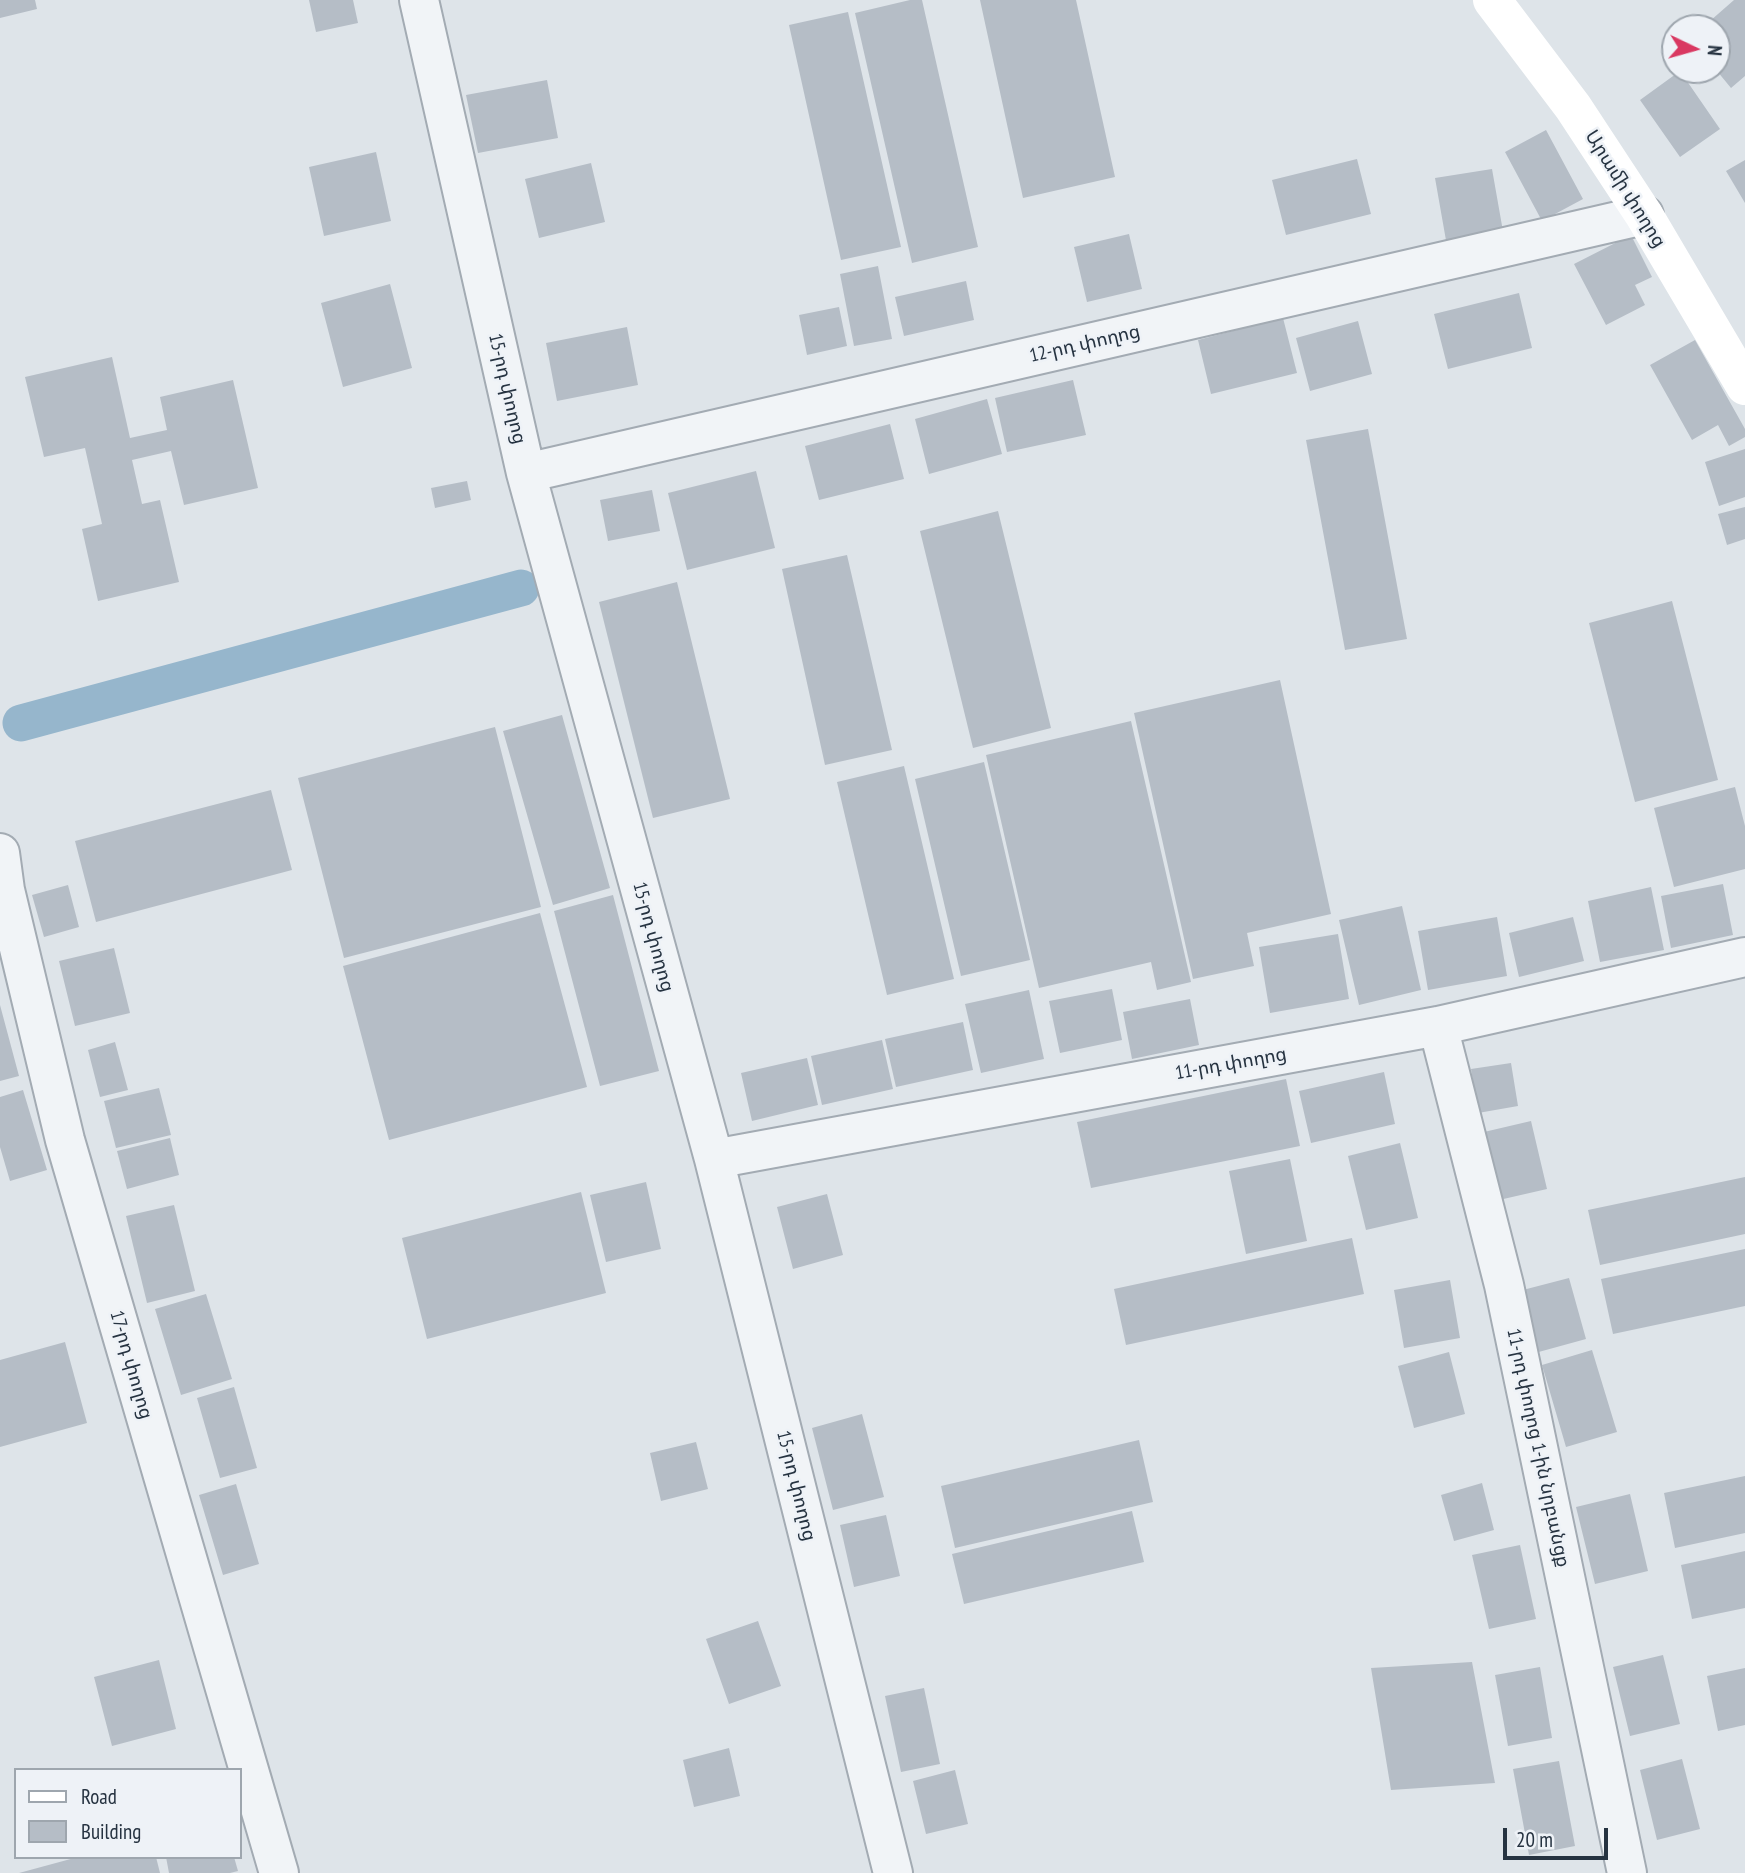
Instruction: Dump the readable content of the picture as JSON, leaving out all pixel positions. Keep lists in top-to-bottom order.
{
  "streets": {
    "main road": ["Արամի փողոց"],
    "street": [
      "12-րդ փողոց",
      "15-րդ փողոց",
      "11-րդ փողոց",
      "17-րդ փողոց",
      "11-րդ փողոց 1-ին նրբանցք"
    ]
  },
  "crossings": [
    ["Արամի փողոց", "12-րդ փողոց"],
    ["12-րդ փողոց", "15-րդ փողոց"],
    ["15-րդ փողոց", "11-րդ փողոց"],
    ["11-րդ փողոց", "11-րդ փողոց 1-ին նրբանցք"]
  ],
  "legend": ["Road", "Building"],
  "scale_bar": "20 m",
  "north": "right"
}
